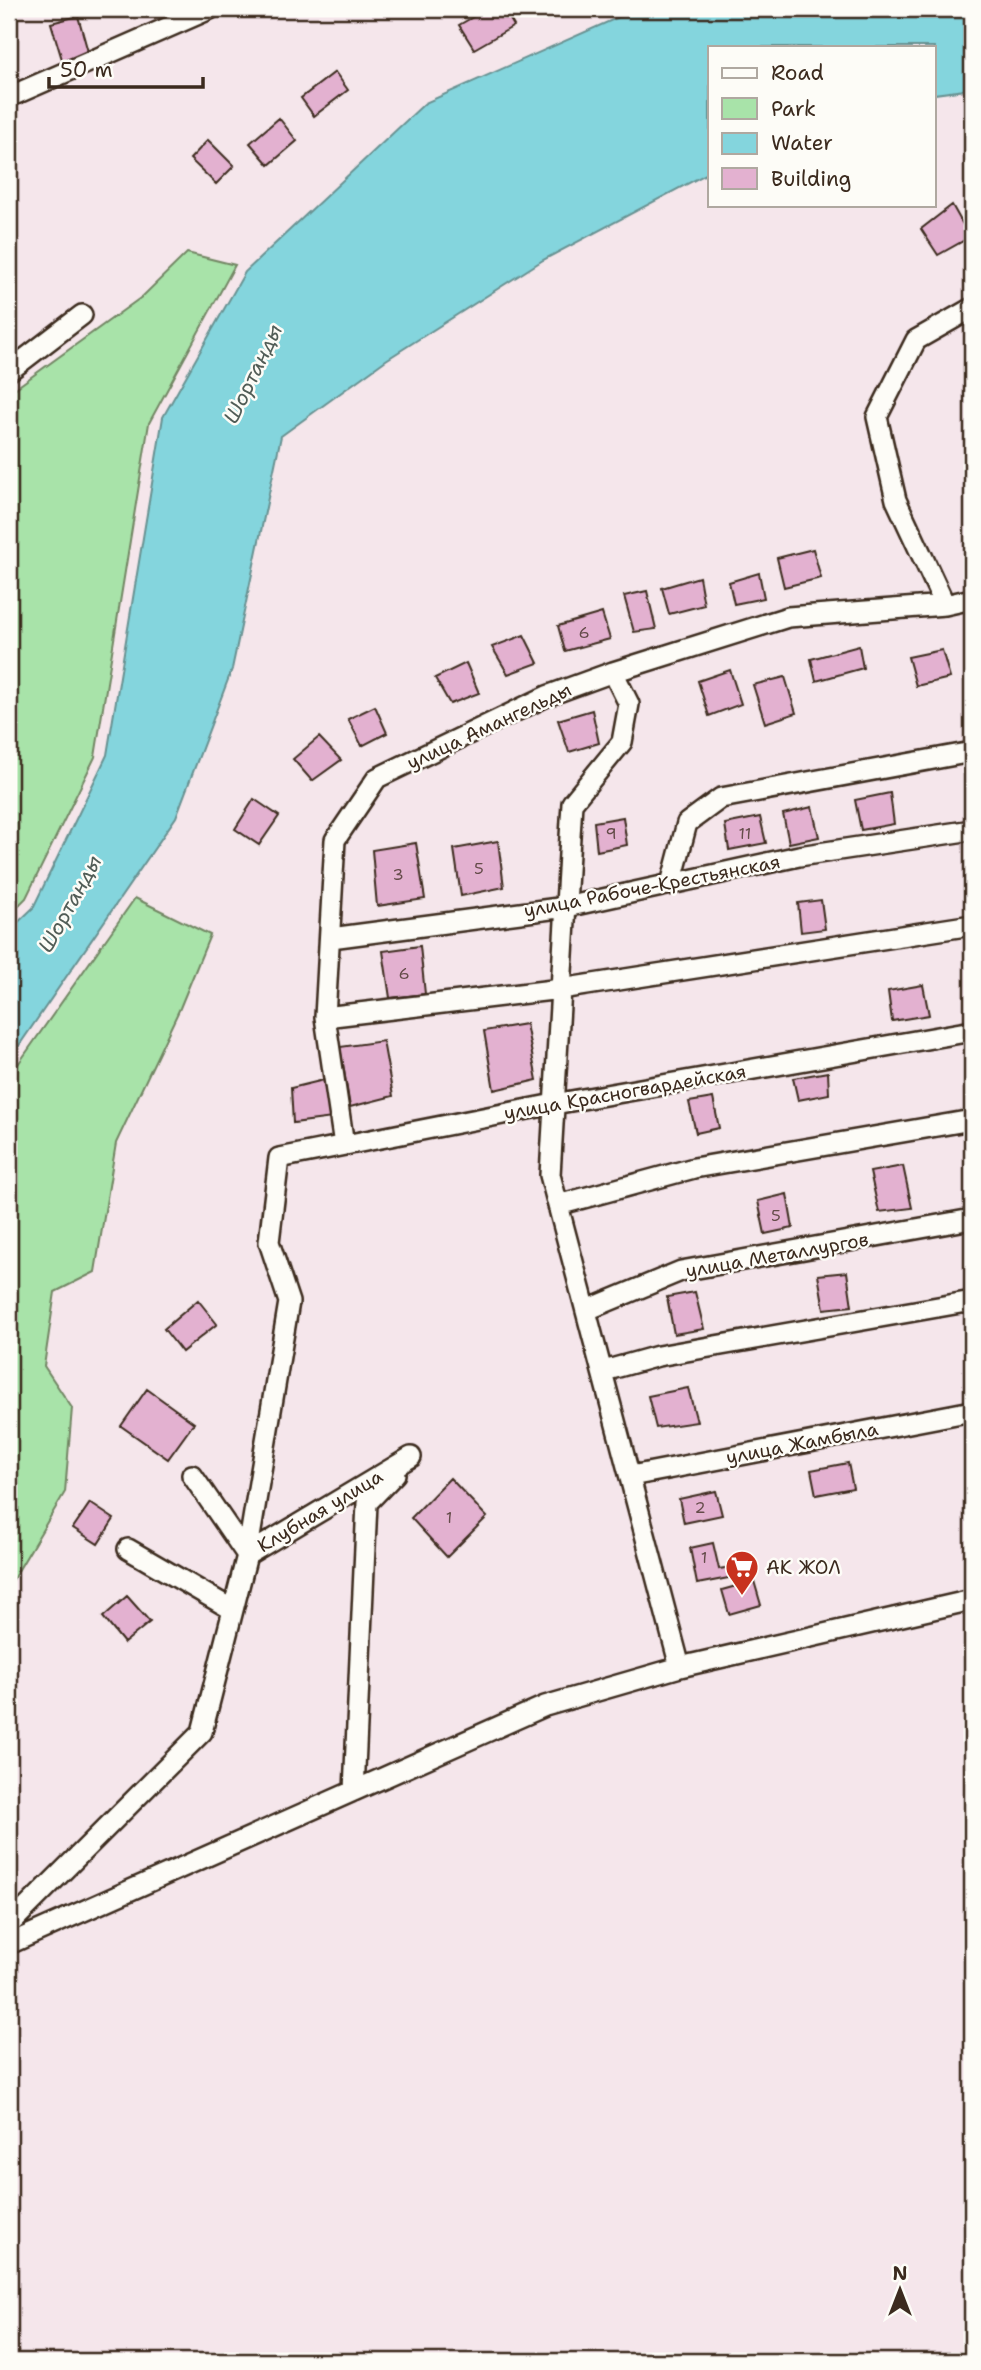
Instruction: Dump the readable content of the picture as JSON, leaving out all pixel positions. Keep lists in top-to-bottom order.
{
  "streets": {
    "street": [
      "улица Амангельды",
      "улица Рабоче-Крестьянская",
      "улица Красногвардейская",
      "улица Металлургов",
      "улица Жамбыла",
      "Клубная улица"
    ]
  },
  "crossings": [
    ["улица Амангельды", "улица Рабоче-Крестьянская"],
    ["улица Амангельды", "улица Красногвардейская"],
    ["улица Красногвардейская", "Клубная улица"]
  ],
  "water": ["Шортанды"],
  "places": {
    "supermarket": ["АК ЖОЛ"]
  },
  "house_numbers": [
    "6",
    "9",
    "11",
    "5",
    "3",
    "6",
    "5",
    "2",
    "1",
    "1"
  ],
  "legend": [
    "Road",
    "Park",
    "Water",
    "Building"
  ],
  "scale_bar": "50 m",
  "north": "top"
}
